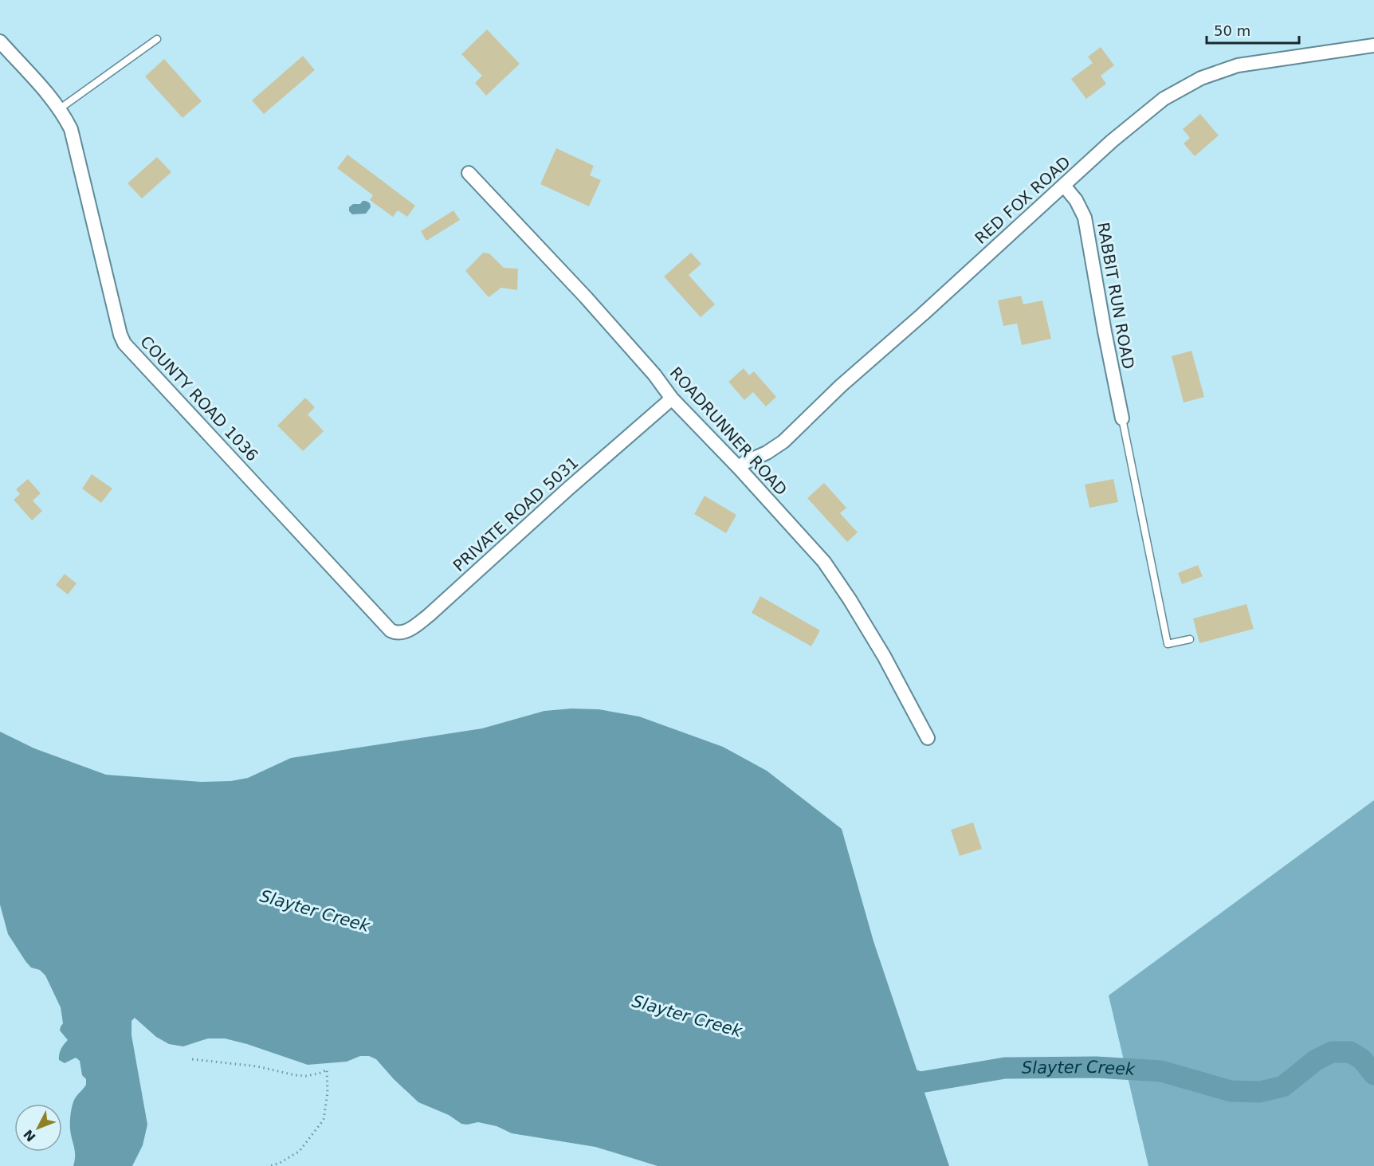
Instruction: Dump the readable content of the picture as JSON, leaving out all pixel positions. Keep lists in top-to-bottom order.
{
  "streets": {
    "street": [
      "RED FOX ROAD",
      "RABBIT RUN ROAD",
      "COUNTY ROAD 1036",
      "ROADRUNNER ROAD",
      "PRIVATE ROAD 5031"
    ]
  },
  "crossings": [
    ["RED FOX ROAD", "RABBIT RUN ROAD"],
    ["RED FOX ROAD", "ROADRUNNER ROAD"],
    ["COUNTY ROAD 1036", "PRIVATE ROAD 5031"],
    ["ROADRUNNER ROAD", "PRIVATE ROAD 5031"]
  ],
  "water": ["Slayter Creek"],
  "scale_bar": "50 m",
  "north": "bottom left"
}
